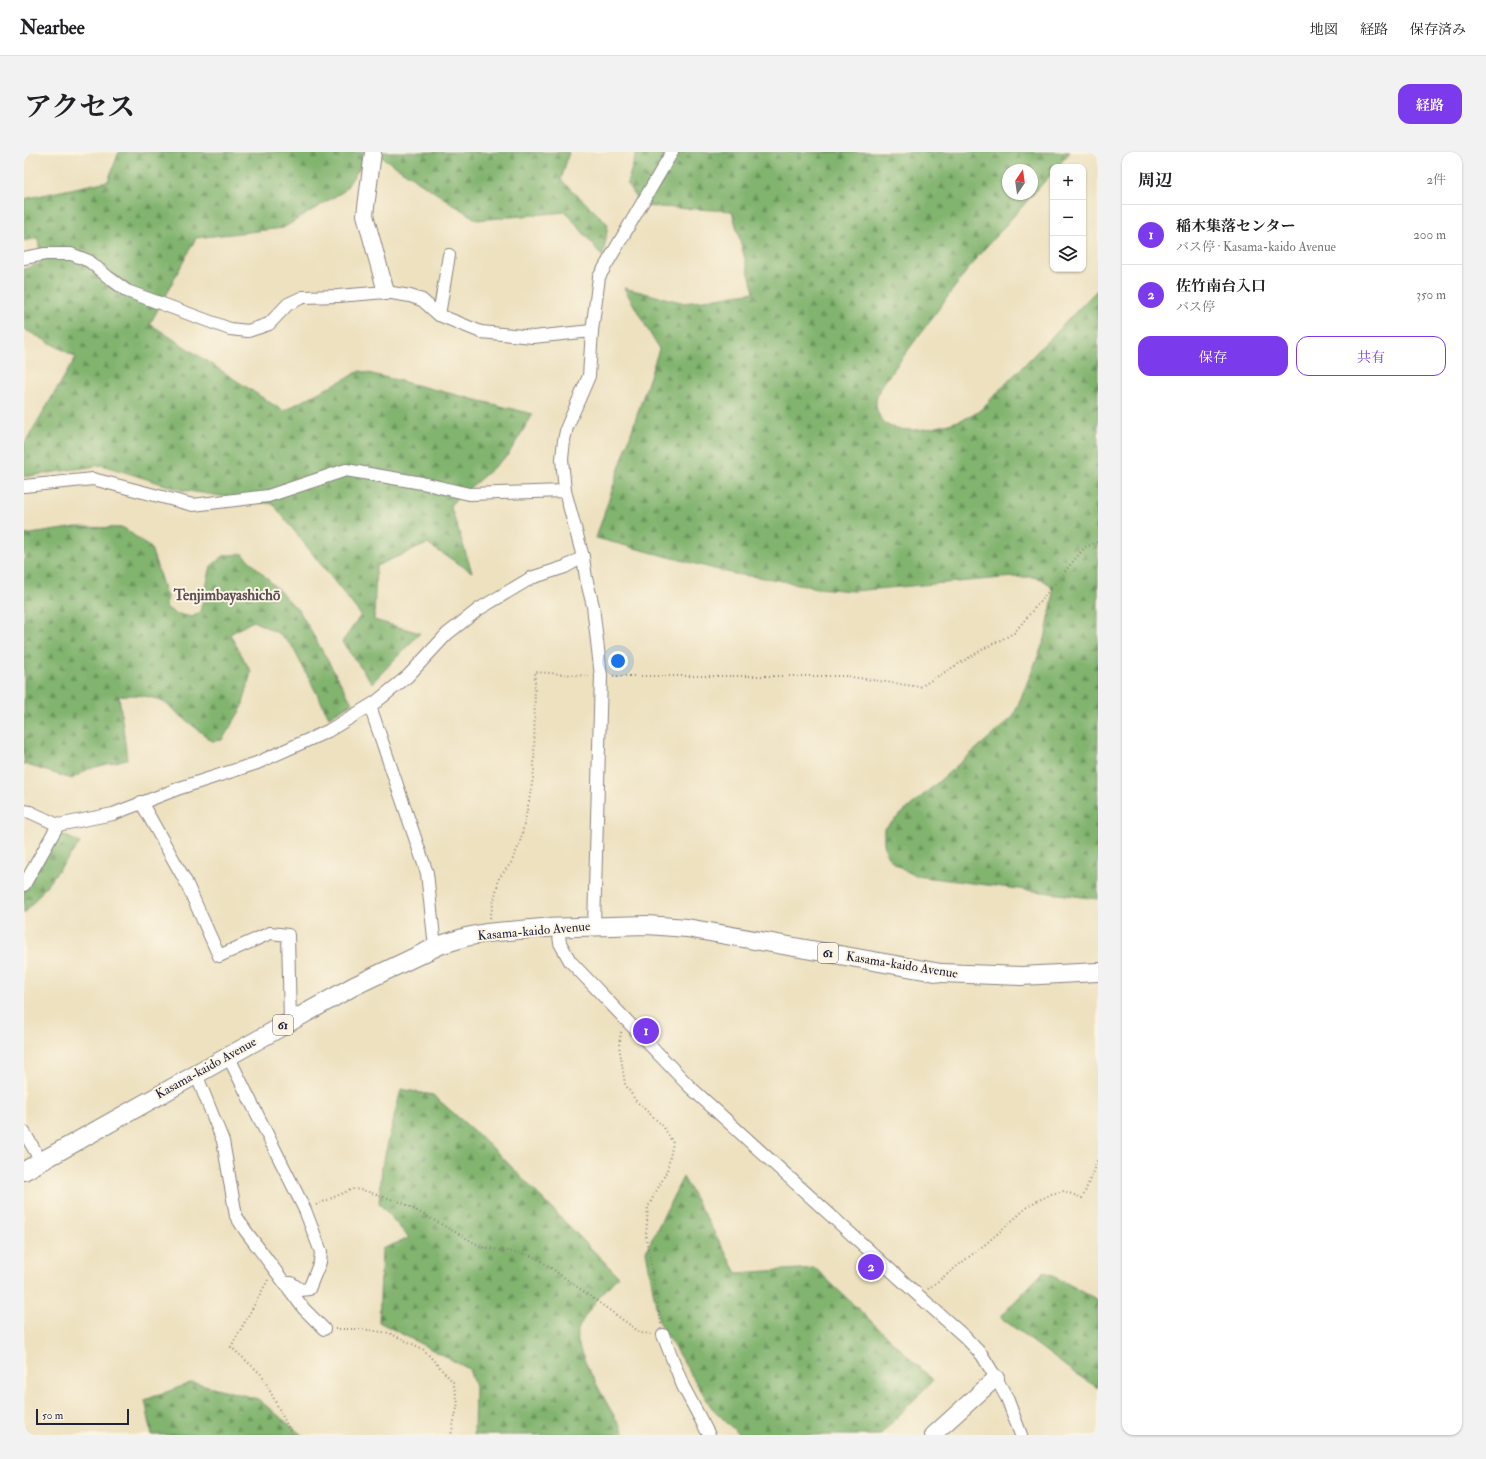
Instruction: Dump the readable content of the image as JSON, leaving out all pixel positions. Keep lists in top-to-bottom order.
{
  "streets": {
    "main road": ["Kasama-kaido Avenue", "61"]
  },
  "districts": ["Tenjimbayashichō"],
  "scale_bar": "50 m",
  "north": "top",
  "page": {
    "header": "Nearbee",
    "nav": ["地図", "経路", "保存済み"],
    "title": "アクセス",
    "buttons": [
      "経路",
      ["保存", "共有"]
    ],
    "heading": ["周辺", "2件"],
    "map_buttons": ["+", "−"],
    "list": [
      {
        "mark": "1",
        "name": "稲木集落センター",
        "note": "バス停 · Kasama-kaido Avenue",
        "value": "200 m"
      },
      {
        "mark": "2",
        "name": "佐竹南台入口",
        "note": "バス停",
        "value": "350 m"
      }
    ],
    "pins": ["1", "2"],
    "scale": "50 m"
  }
}
